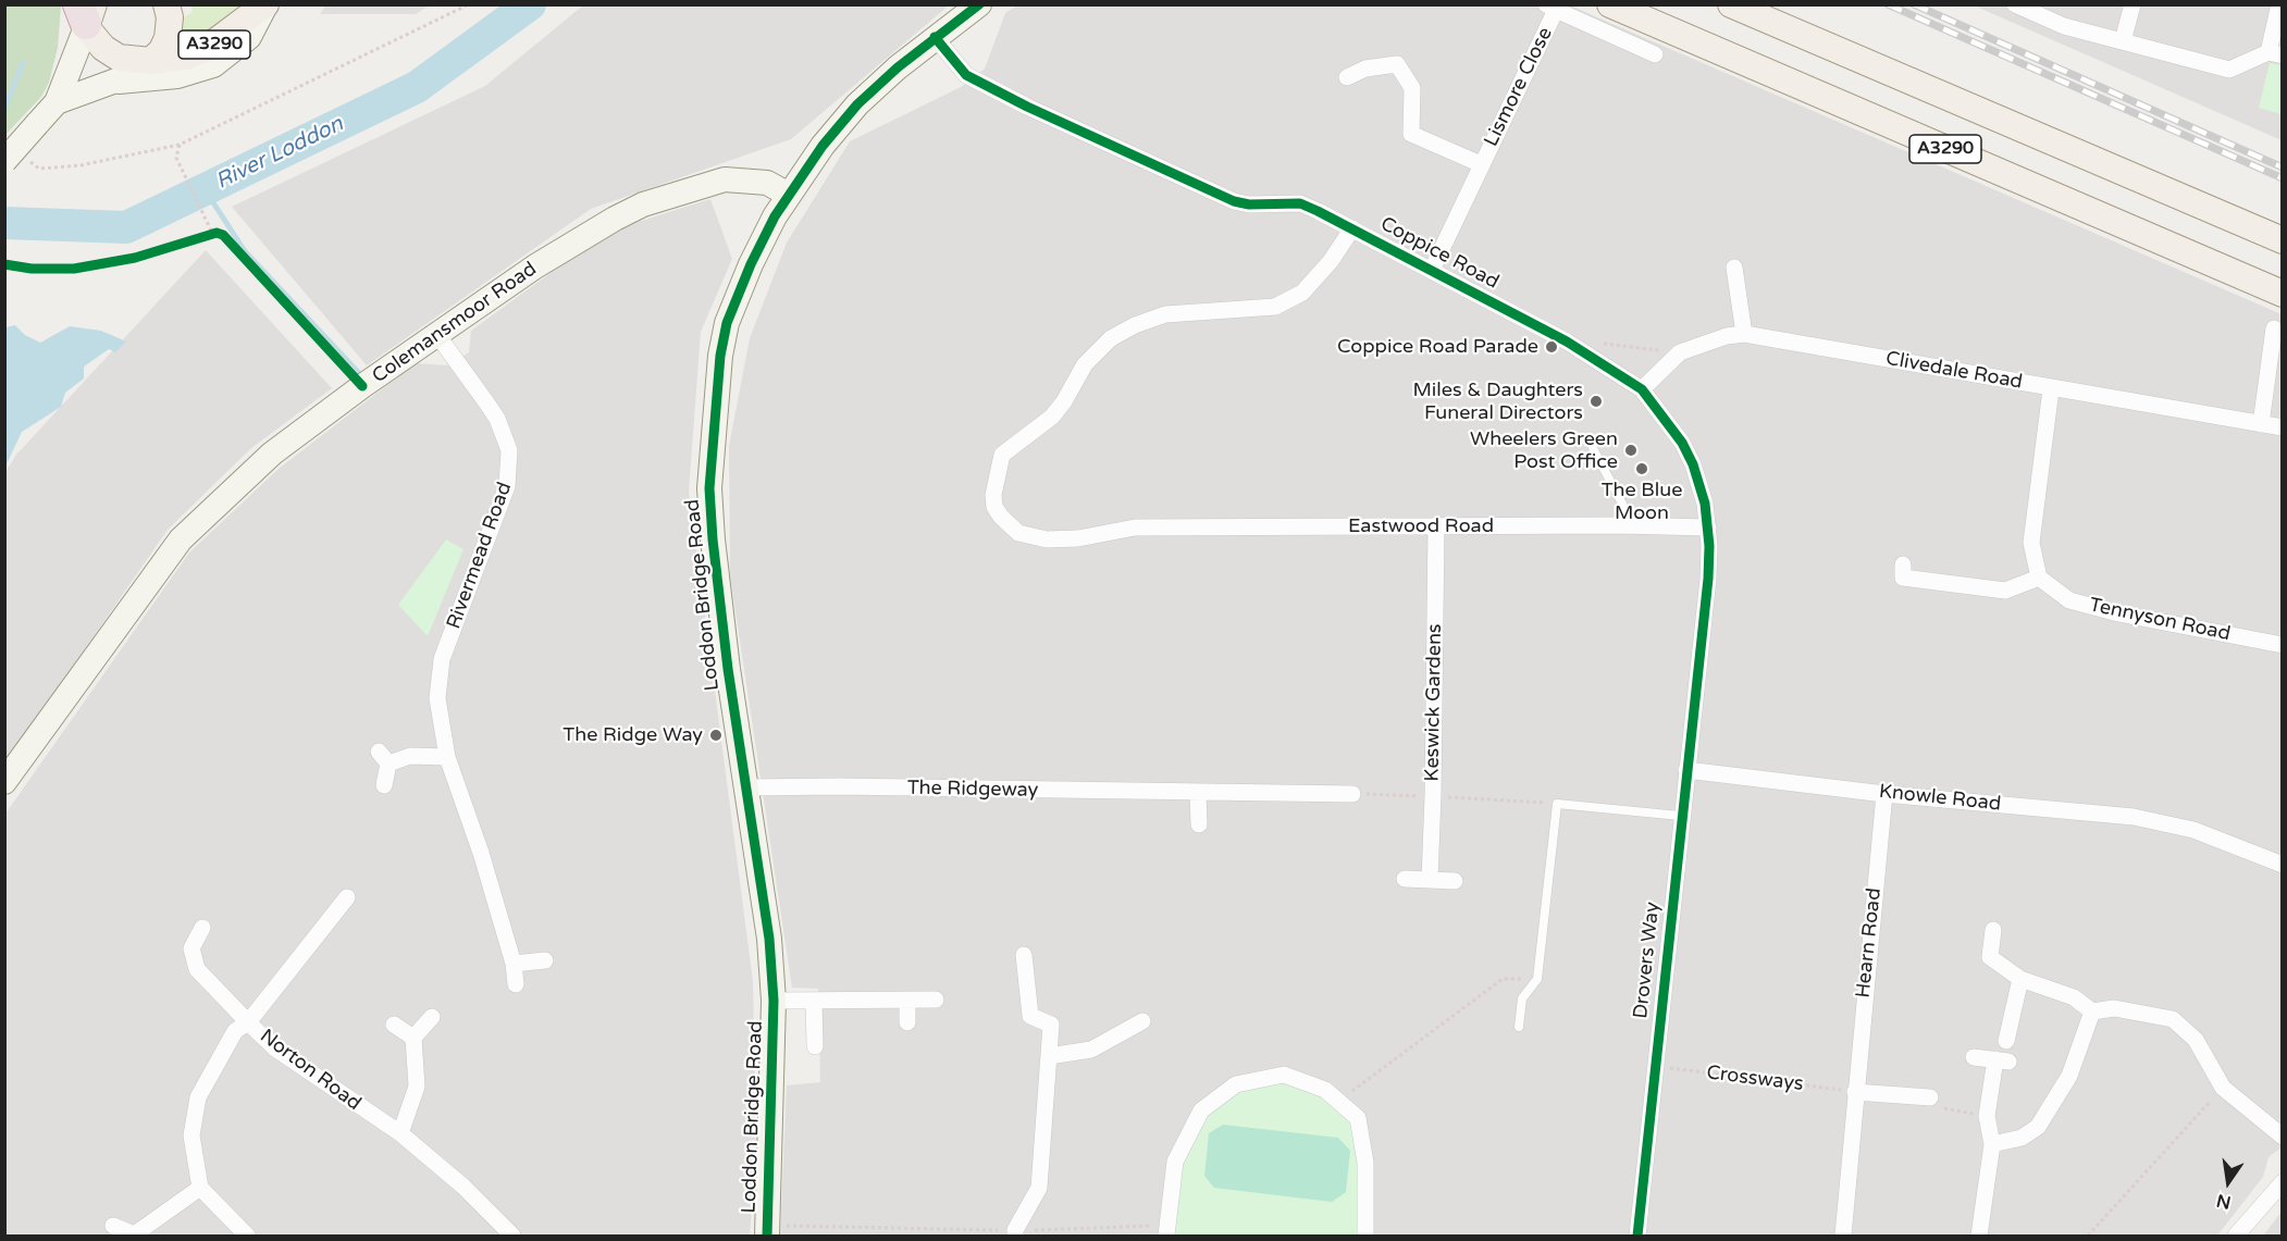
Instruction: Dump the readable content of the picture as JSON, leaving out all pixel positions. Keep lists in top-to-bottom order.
{
  "streets": {
    "main road": ["A3290"],
    "street": [
      "Lismore Close",
      "Coppice Road",
      "Colemansmoor Road",
      "Clivedale Road",
      "Eastwood Road",
      "Rivermead Road",
      "Loddon Bridge Road",
      "Tennyson Road",
      "Keswick Gardens",
      "The Ridgeway",
      "Knowle Road",
      "Hearn Road",
      "Drovers Way",
      "Norton Road"
    ],
    "path": ["Crossways"]
  },
  "crossings": [
    ["Lismore Close", "Coppice Road"],
    ["Coppice Road", "Clivedale Road"],
    ["Coppice Road", "Eastwood Road"],
    ["Coppice Road", "Loddon Bridge Road"],
    ["Coppice Road", "Drovers Way"],
    ["Colemansmoor Road", "Rivermead Road"],
    ["Colemansmoor Road", "Loddon Bridge Road"],
    ["Eastwood Road", "Keswick Gardens"],
    ["Loddon Bridge Road", "The Ridgeway"],
    ["Knowle Road", "Hearn Road"],
    ["Knowle Road", "Drovers Way"],
    ["Hearn Road", "Crossways"],
    ["Drovers Way", "Crossways"]
  ],
  "water": ["River Loddon"],
  "places": [
    "Coppice Road Parade",
    "Miles & Daughters Funeral Directors",
    "Wheelers Green Post Office",
    "The Blue Moon",
    "The Ridge Way"
  ],
  "north": "bottom"
}
